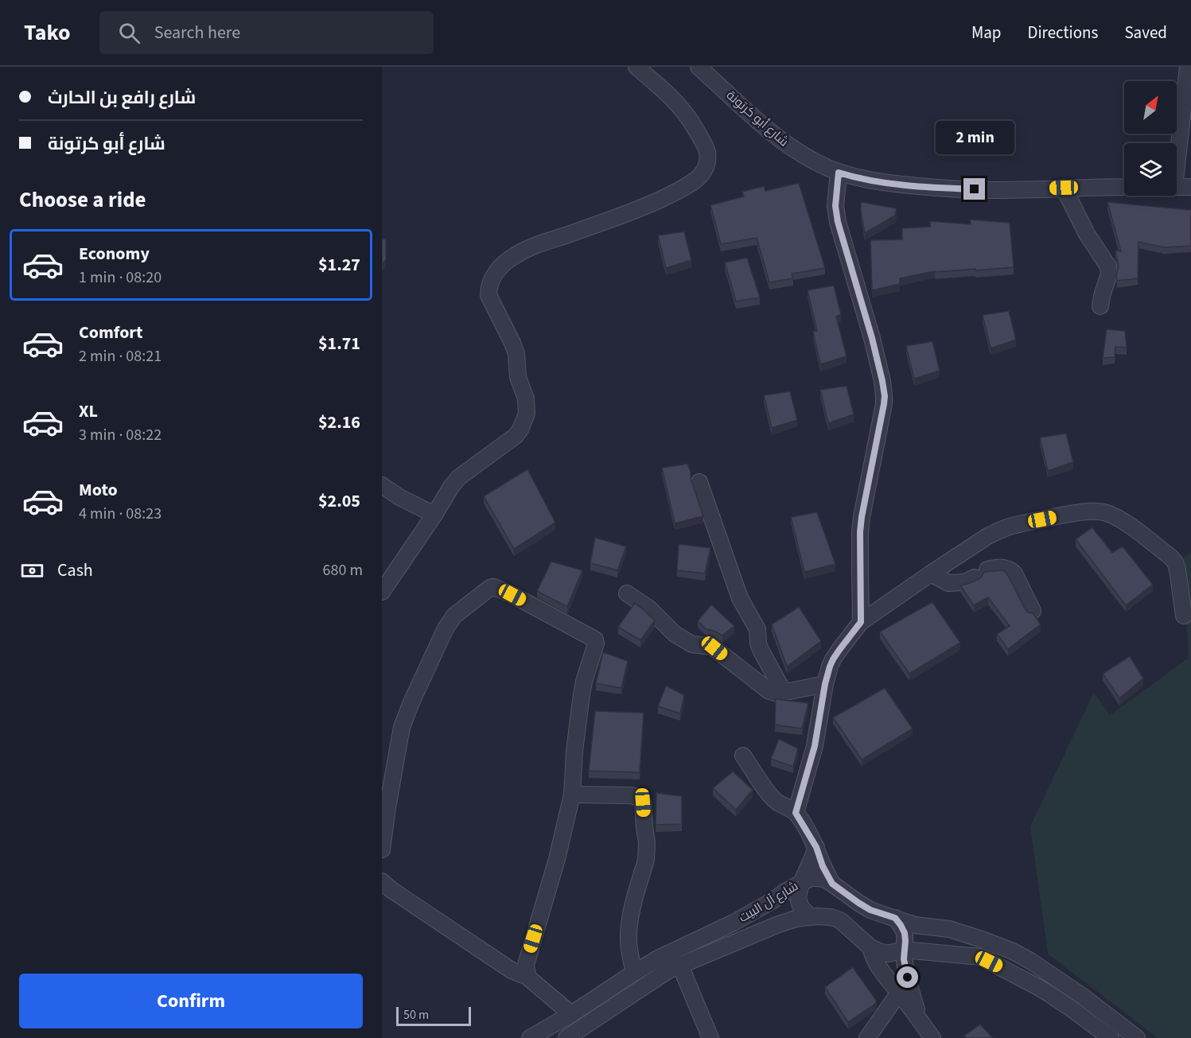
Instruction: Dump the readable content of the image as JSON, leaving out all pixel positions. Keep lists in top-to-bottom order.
{
  "streets": {
    "street": ["شارع أبو كرتونة", "شارع آل البيت"]
  },
  "scale_bar": "50 m",
  "north": "top right",
  "page": {
    "header": "Tako",
    "search": "Search here",
    "nav": ["Map", "Directions", "Saved"],
    "banner": ["شارع رافع بن الحارث", "شارع أبو كرتونة"],
    "bubble": "2 min",
    "heading": "Choose a ride",
    "list": [
      {
        "name": "Economy",
        "note": "1 min · 08:20",
        "value": "$1.27"
      },
      {
        "name": "Comfort",
        "note": "2 min · 08:21",
        "value": "$1.71"
      },
      {
        "name": "XL",
        "note": "3 min · 08:22",
        "value": "$2.16"
      },
      {
        "name": "Moto",
        "note": "4 min · 08:23",
        "value": "$2.05"
      }
    ],
    "pay": ["Cash", "680 m"],
    "buttons": "Confirm",
    "scale": "50 m"
  }
}
